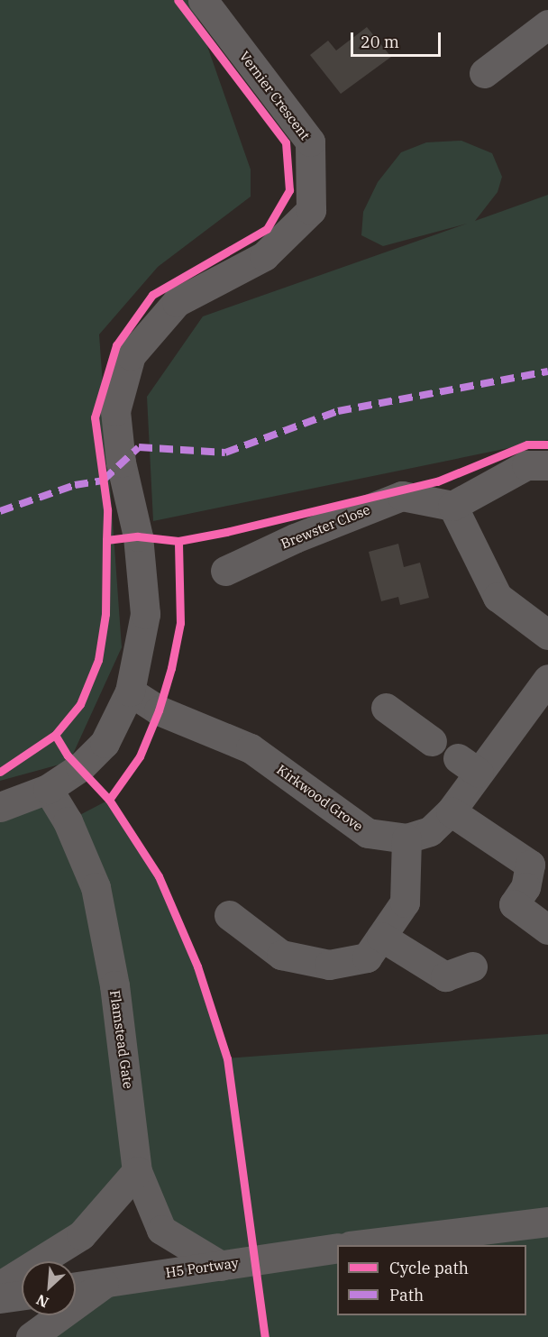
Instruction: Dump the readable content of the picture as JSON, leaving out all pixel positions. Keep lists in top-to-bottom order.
{
  "streets": {
    "street": [
      "Vernier Crescent",
      "Brewster Close",
      "Kirkwood Grove",
      "Flamstead Gate",
      "H5 Portway"
    ]
  },
  "crossings": [
    ["Vernier Crescent", "Kirkwood Grove"],
    ["Vernier Crescent", "Flamstead Gate"],
    ["Flamstead Gate", "H5 Portway"]
  ],
  "legend": ["Cycle path", "Path"],
  "scale_bar": "20 m",
  "north": "bottom left"
}
